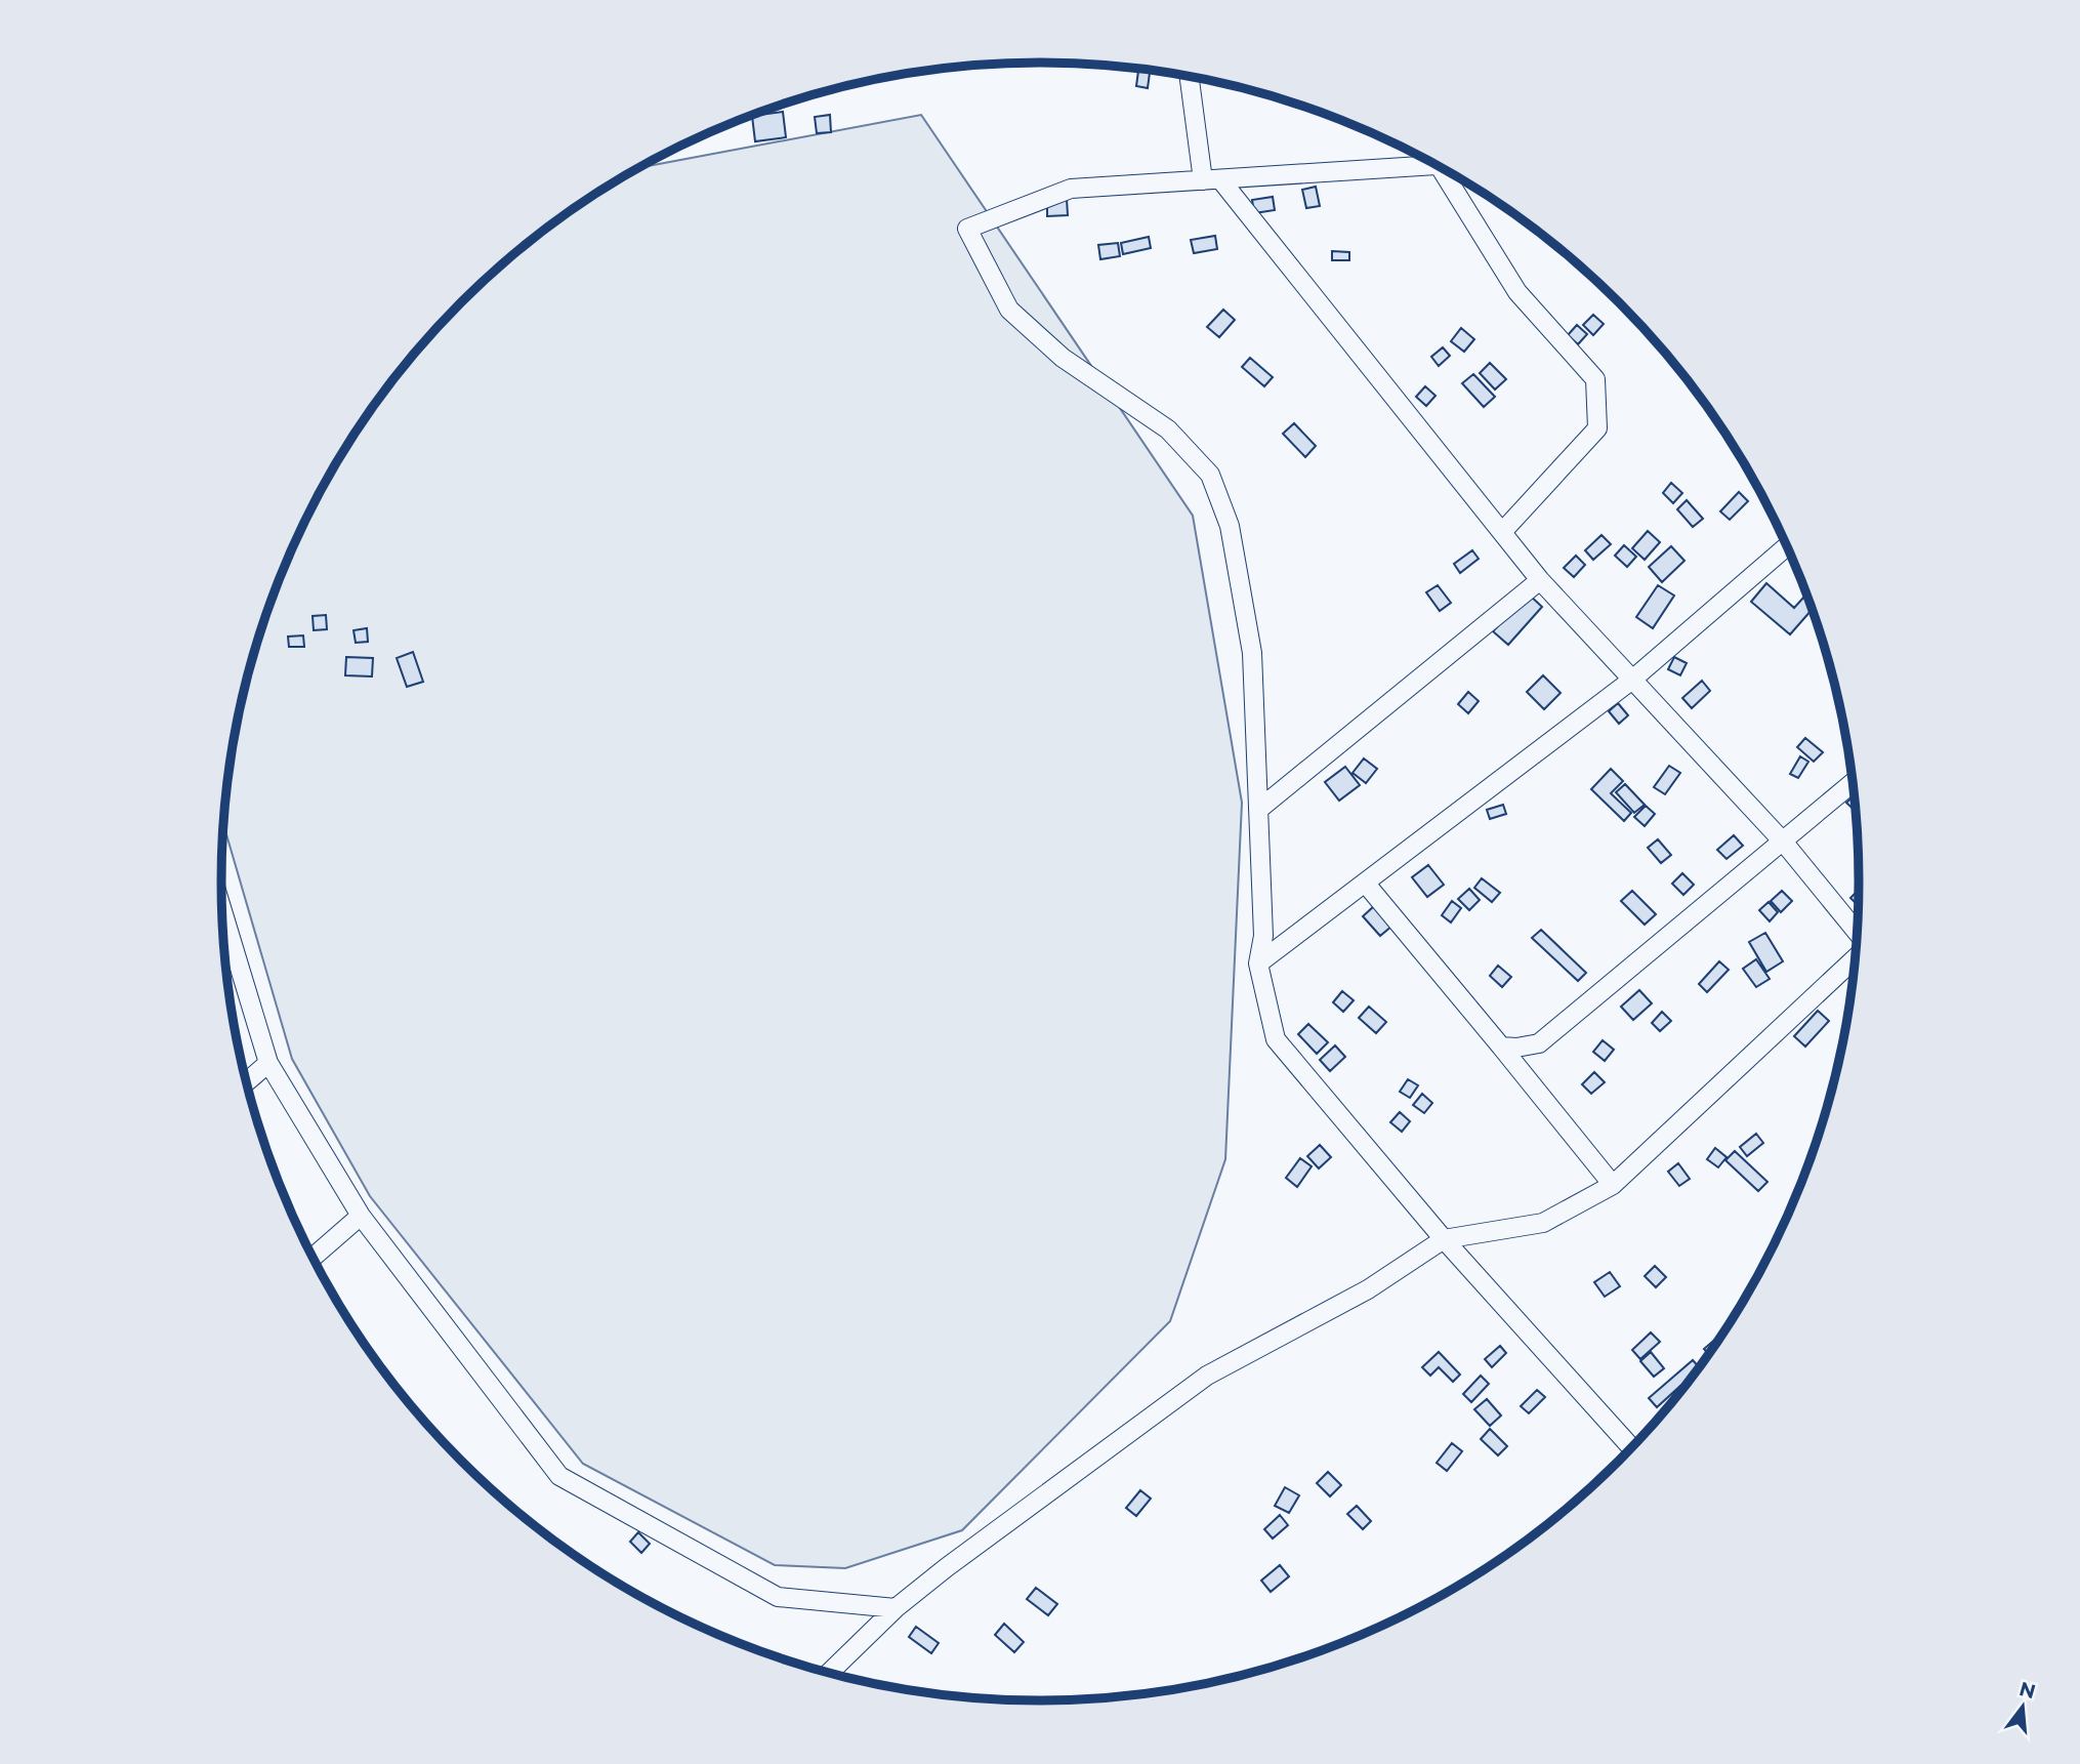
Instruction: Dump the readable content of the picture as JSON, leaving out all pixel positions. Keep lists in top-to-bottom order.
{
  "north": "top"
}
